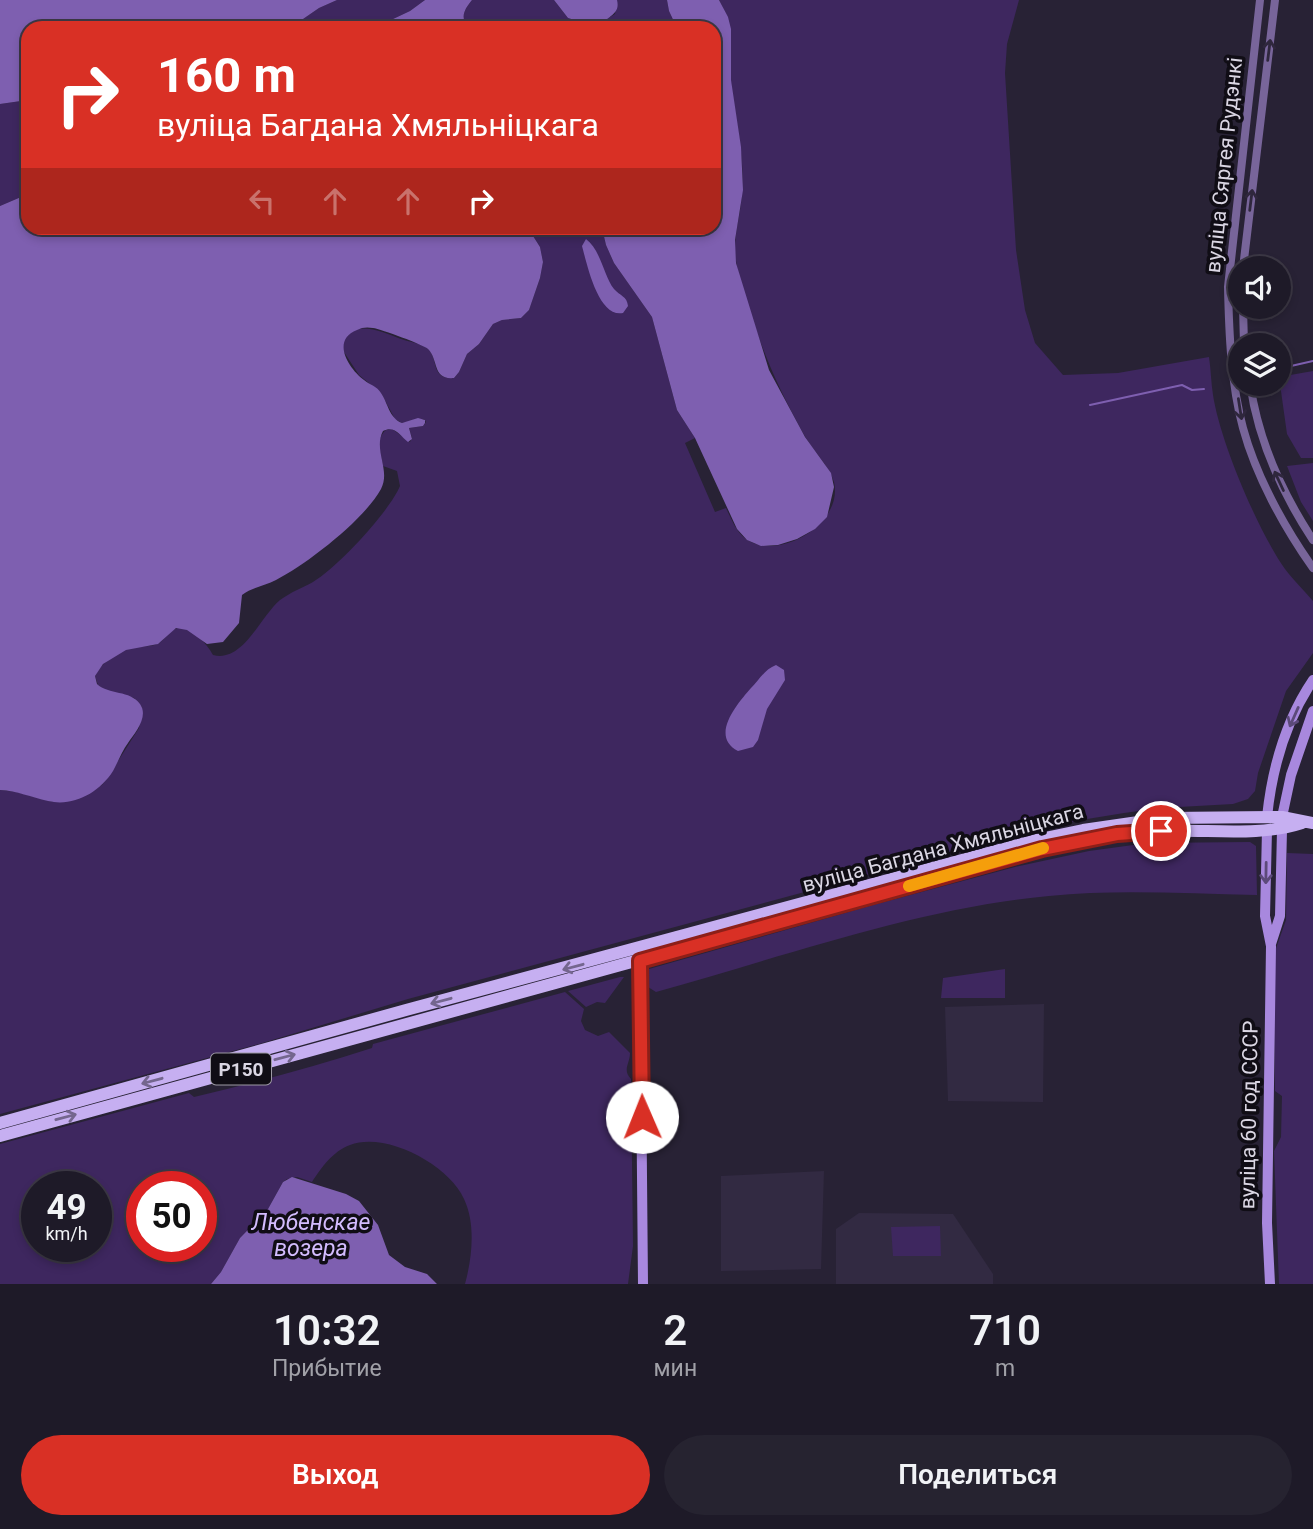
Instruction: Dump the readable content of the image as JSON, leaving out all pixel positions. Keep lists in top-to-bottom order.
{
  "streets": {
    "main road": ["вуліца Багдана Хмяльніцкага", "Р150", "вуліца 60 год СССР"],
    "street": ["вуліца Сяргея Рудэнкі"]
  },
  "crossings": [
    ["вуліца Багдана Хмяльніцкага", "Р150"],
    ["вуліца Багдана Хмяльніцкага", "вуліца 60 год СССР"]
  ],
  "water": ["Любенскае возера"],
  "page": {
    "turn": ["160 m", "вуліца Багдана Хмяльніцкага"],
    "speed": "49 km/h",
    "limit": "50",
    "eta": [
      "10:32",
      "Прибытие",
      "2",
      "мин",
      "710",
      "m"
    ],
    "buttons": ["Выход", "Поделиться"]
  }
}
